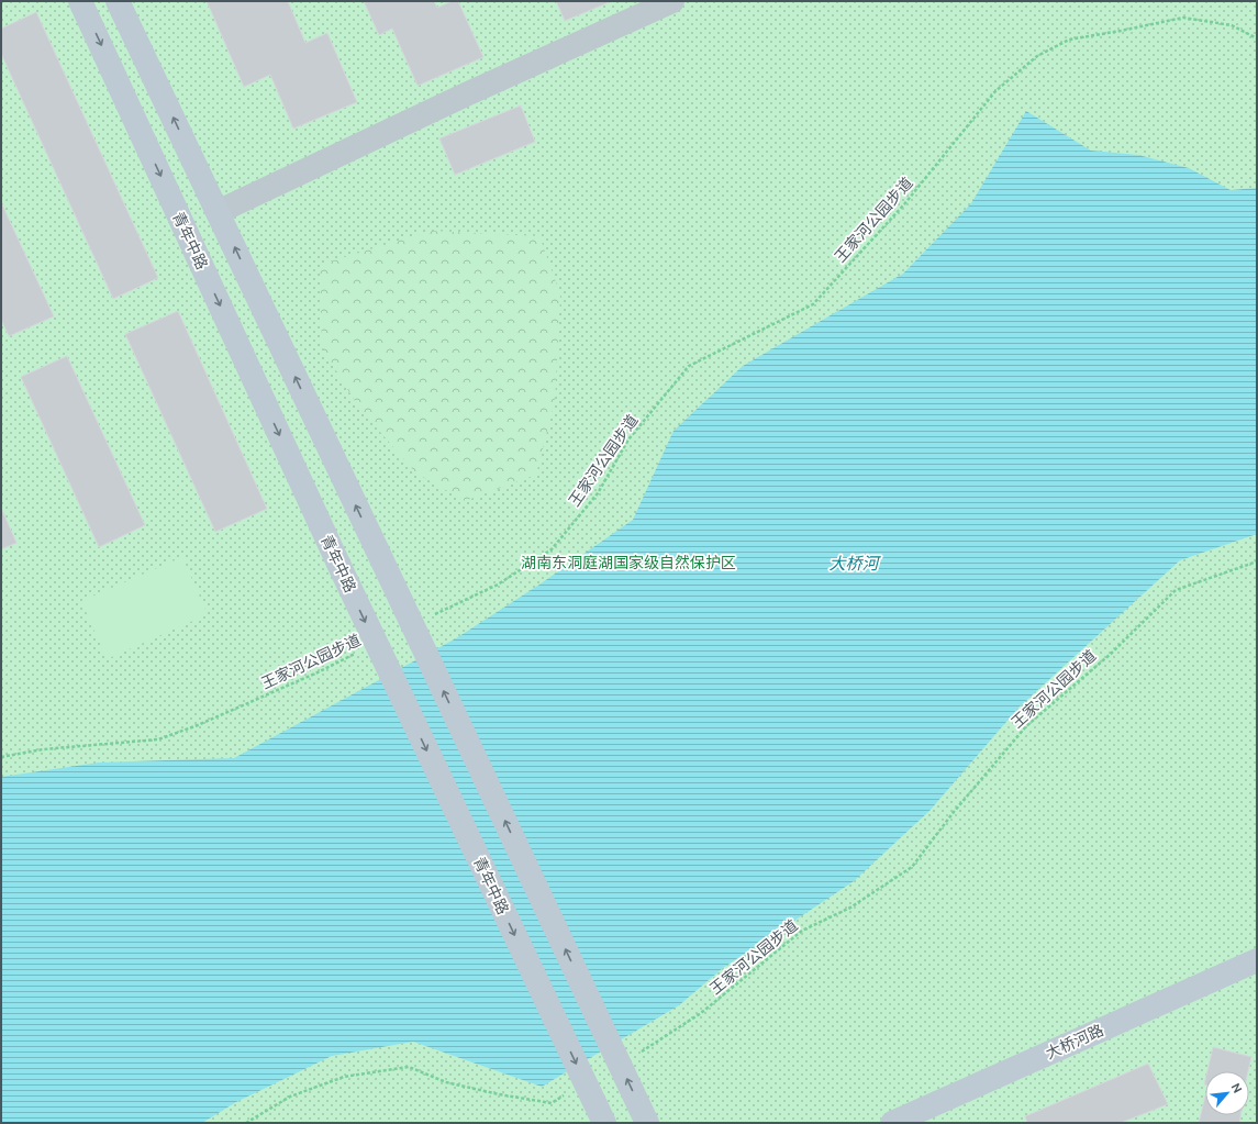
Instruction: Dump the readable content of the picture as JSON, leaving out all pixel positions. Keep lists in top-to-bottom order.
{
  "streets": {
    "main road": ["青年中路", "大桥河路"],
    "path": ["王家河公园步道"]
  },
  "water": ["大桥河"],
  "parks": ["湖南东洞庭湖国家级自然保护区"],
  "north": "top right"
}
